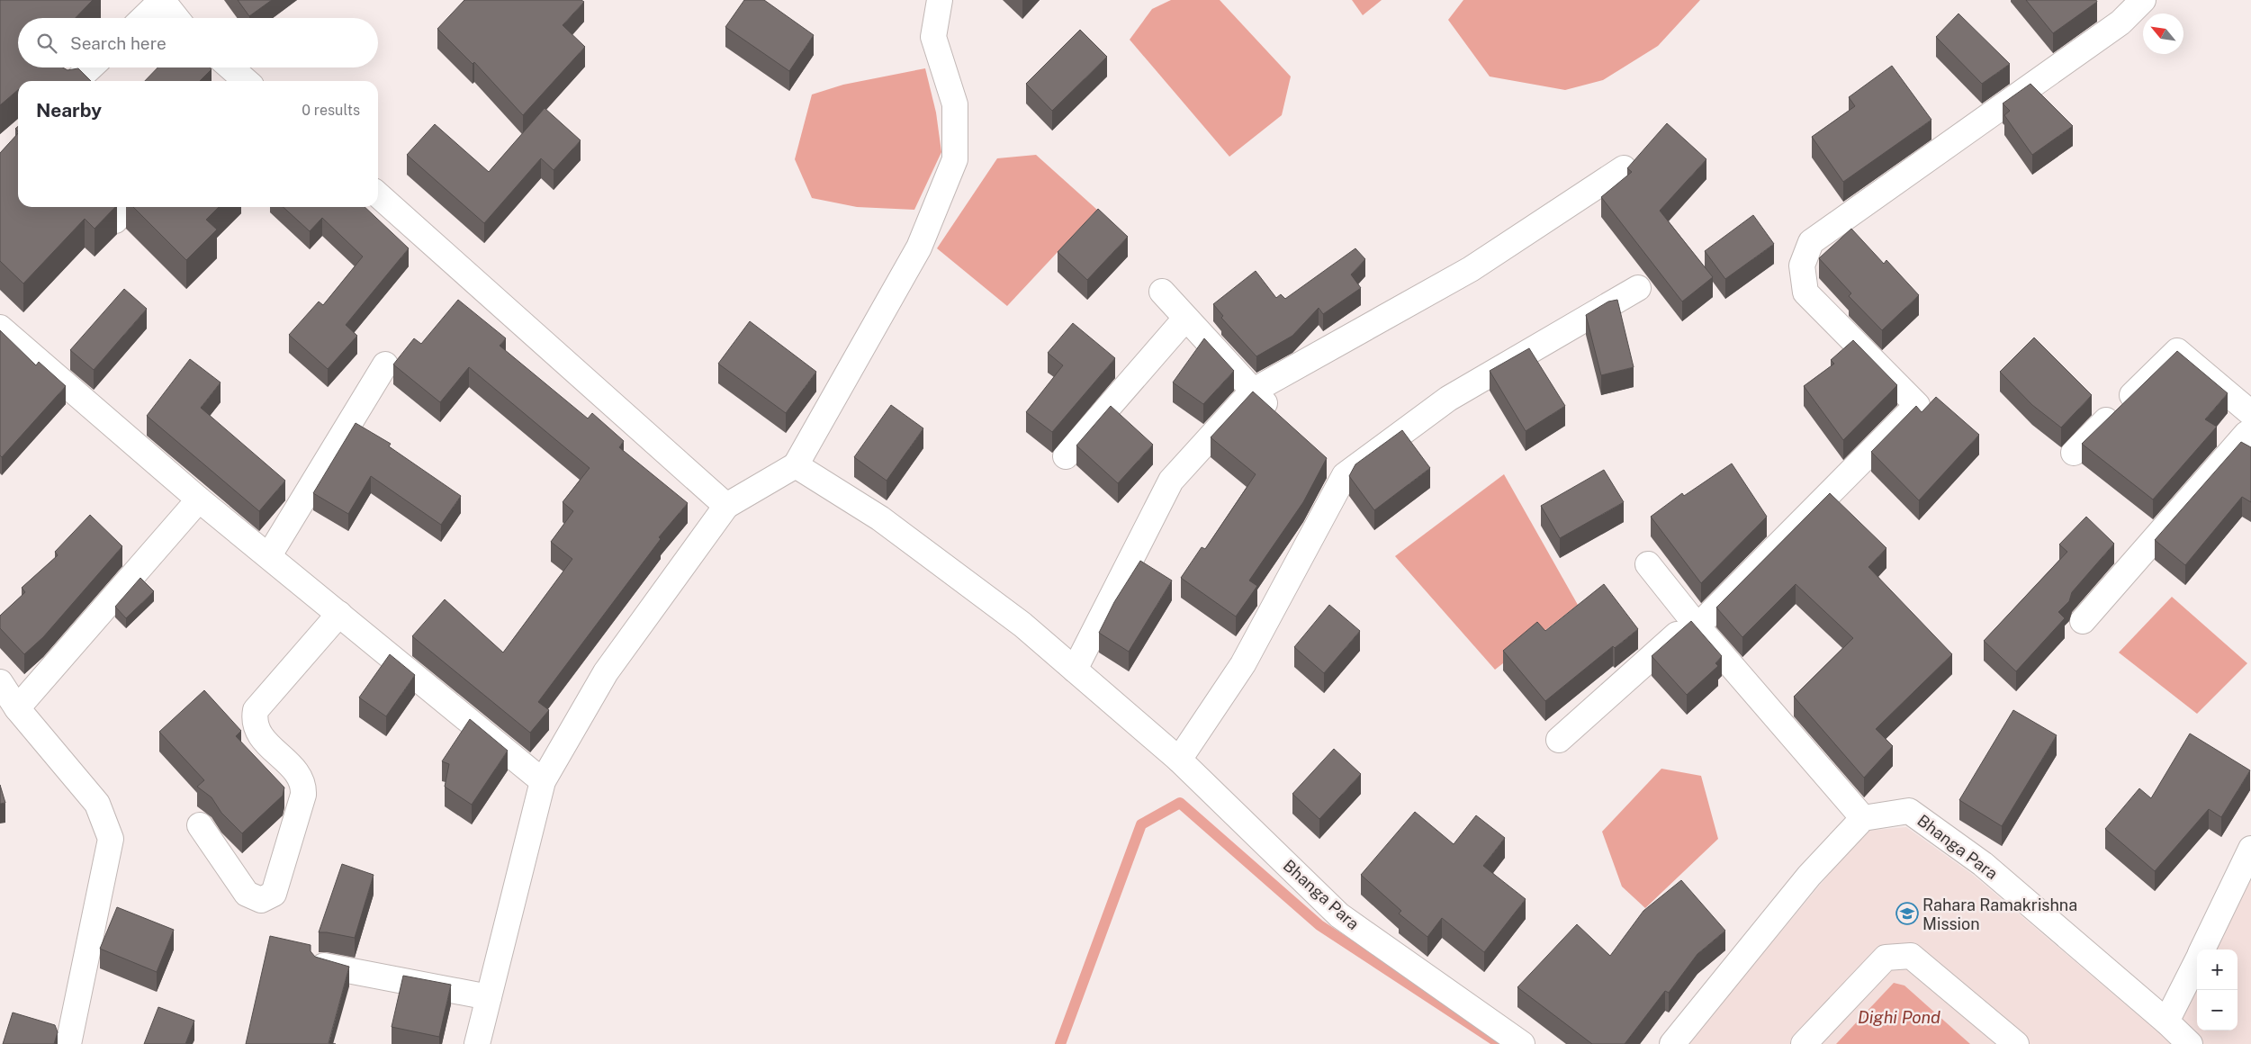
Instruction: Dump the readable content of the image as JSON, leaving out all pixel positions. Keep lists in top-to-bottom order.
{
  "streets": {
    "street": ["Bhanga Para"]
  },
  "water": ["Dighi Pond"],
  "places": {
    "school or university": ["Rahara Ramakrishna Mission"]
  },
  "north": "top left",
  "page": {
    "search": "Search here",
    "heading": ["Nearby", "0 results"],
    "map_buttons": ["+", "−"]
  }
}
